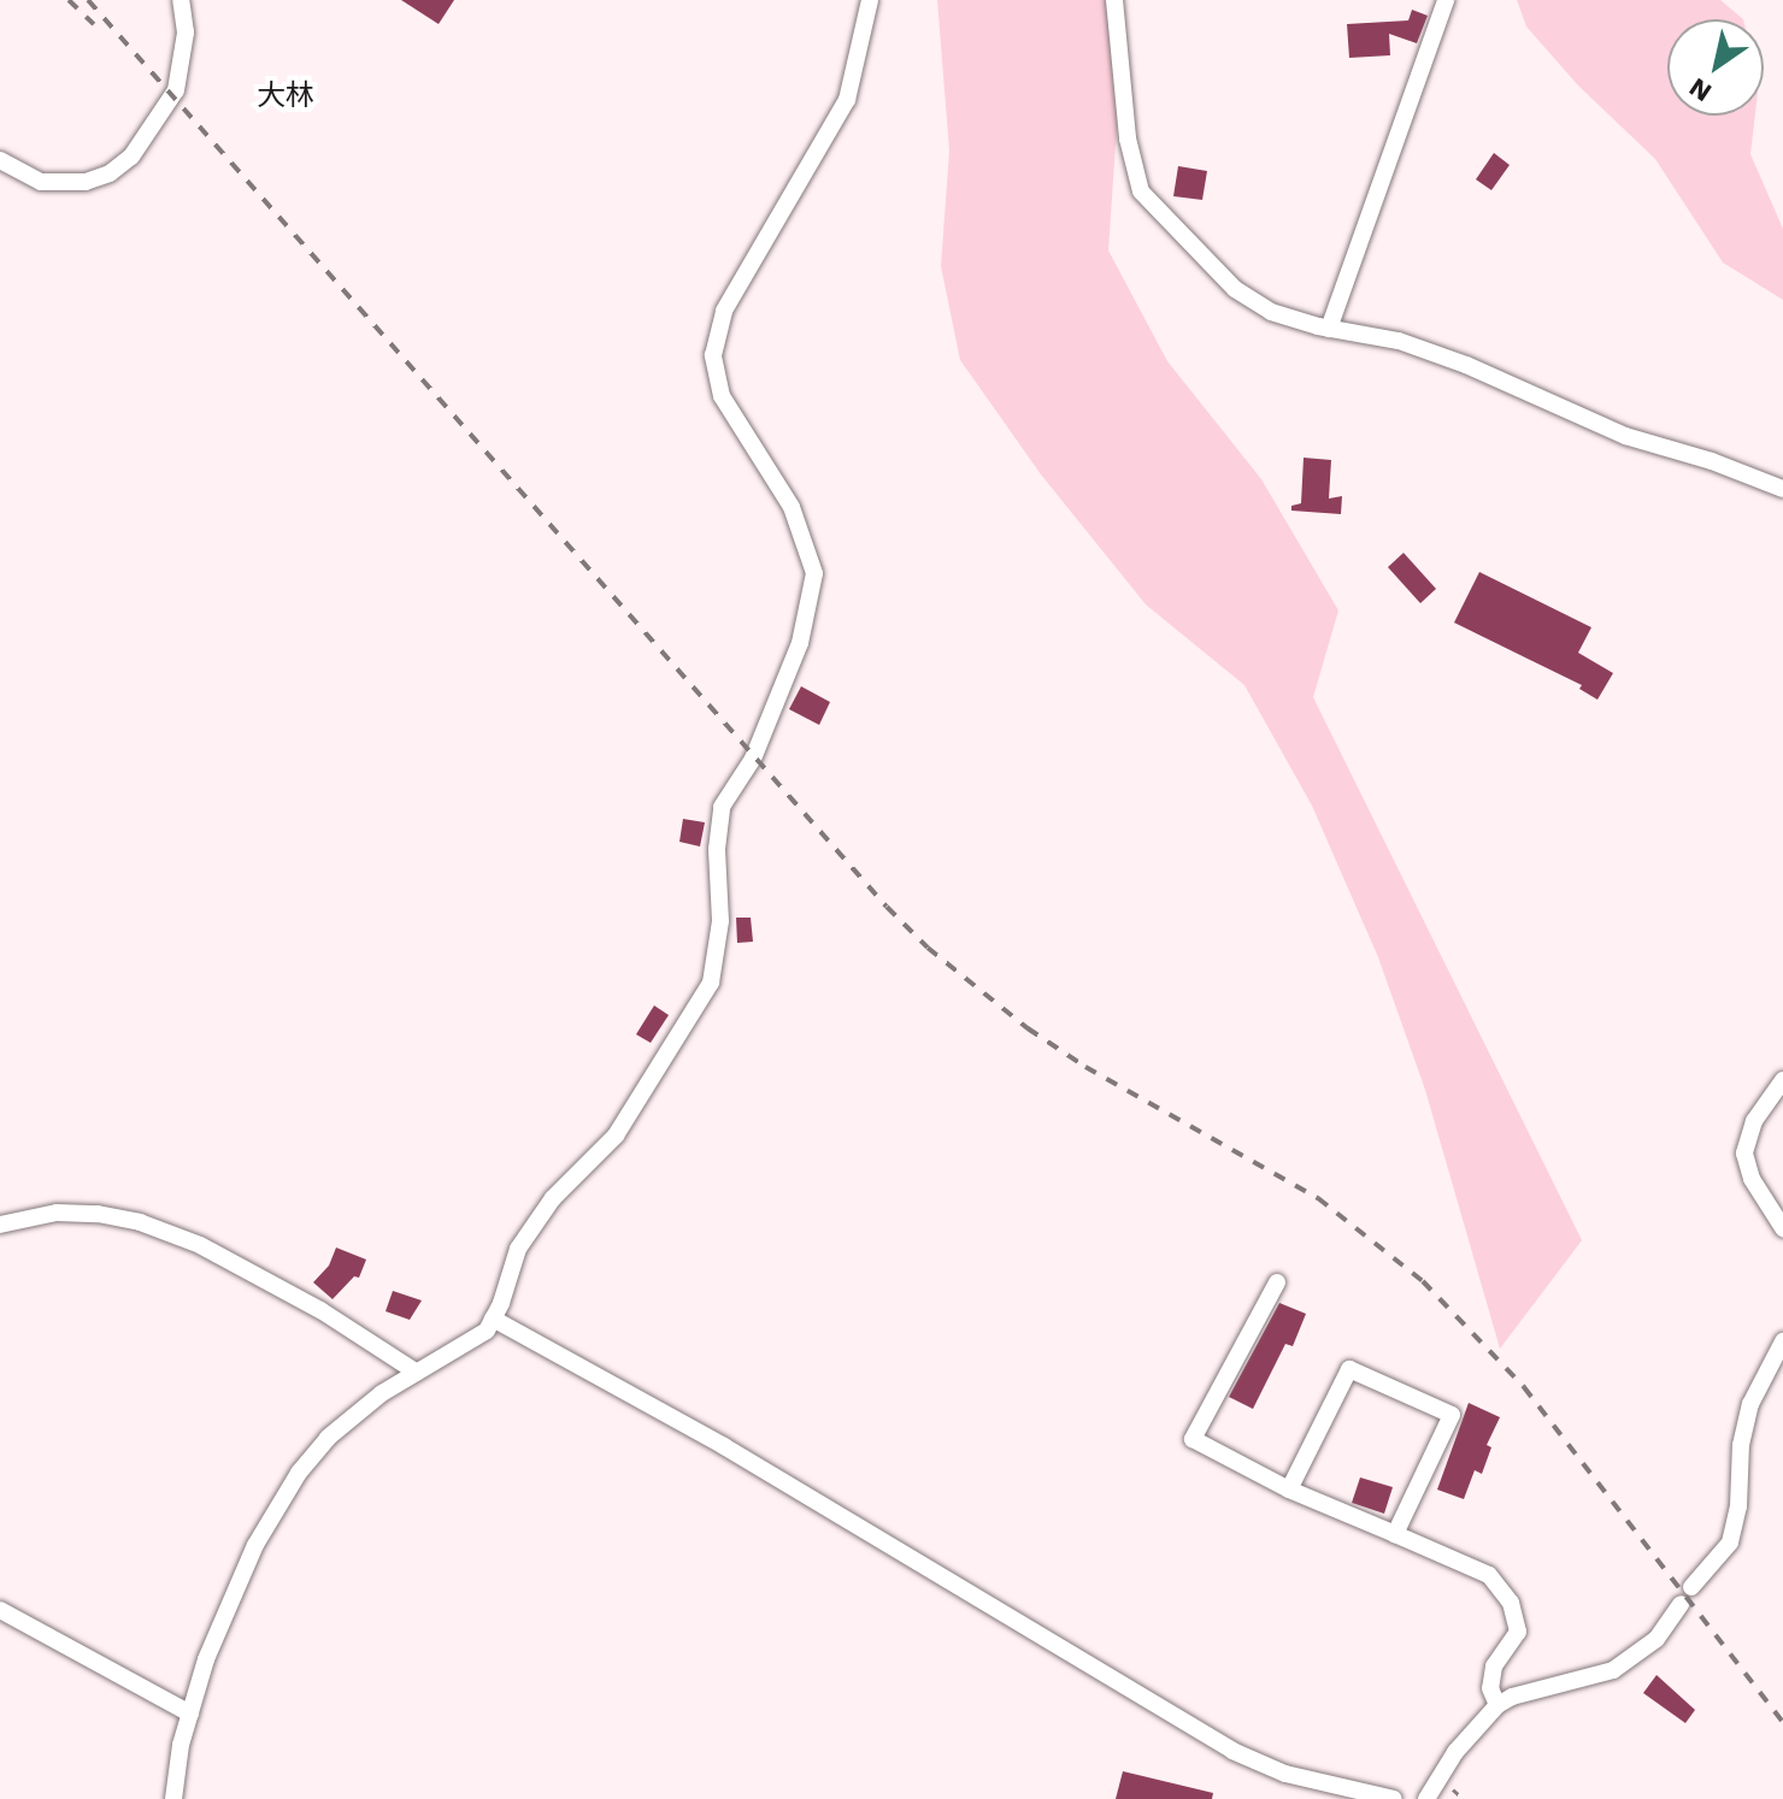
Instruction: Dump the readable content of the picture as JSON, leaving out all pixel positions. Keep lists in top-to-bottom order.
{
  "districts": ["大林"],
  "north": "bottom left"
}
